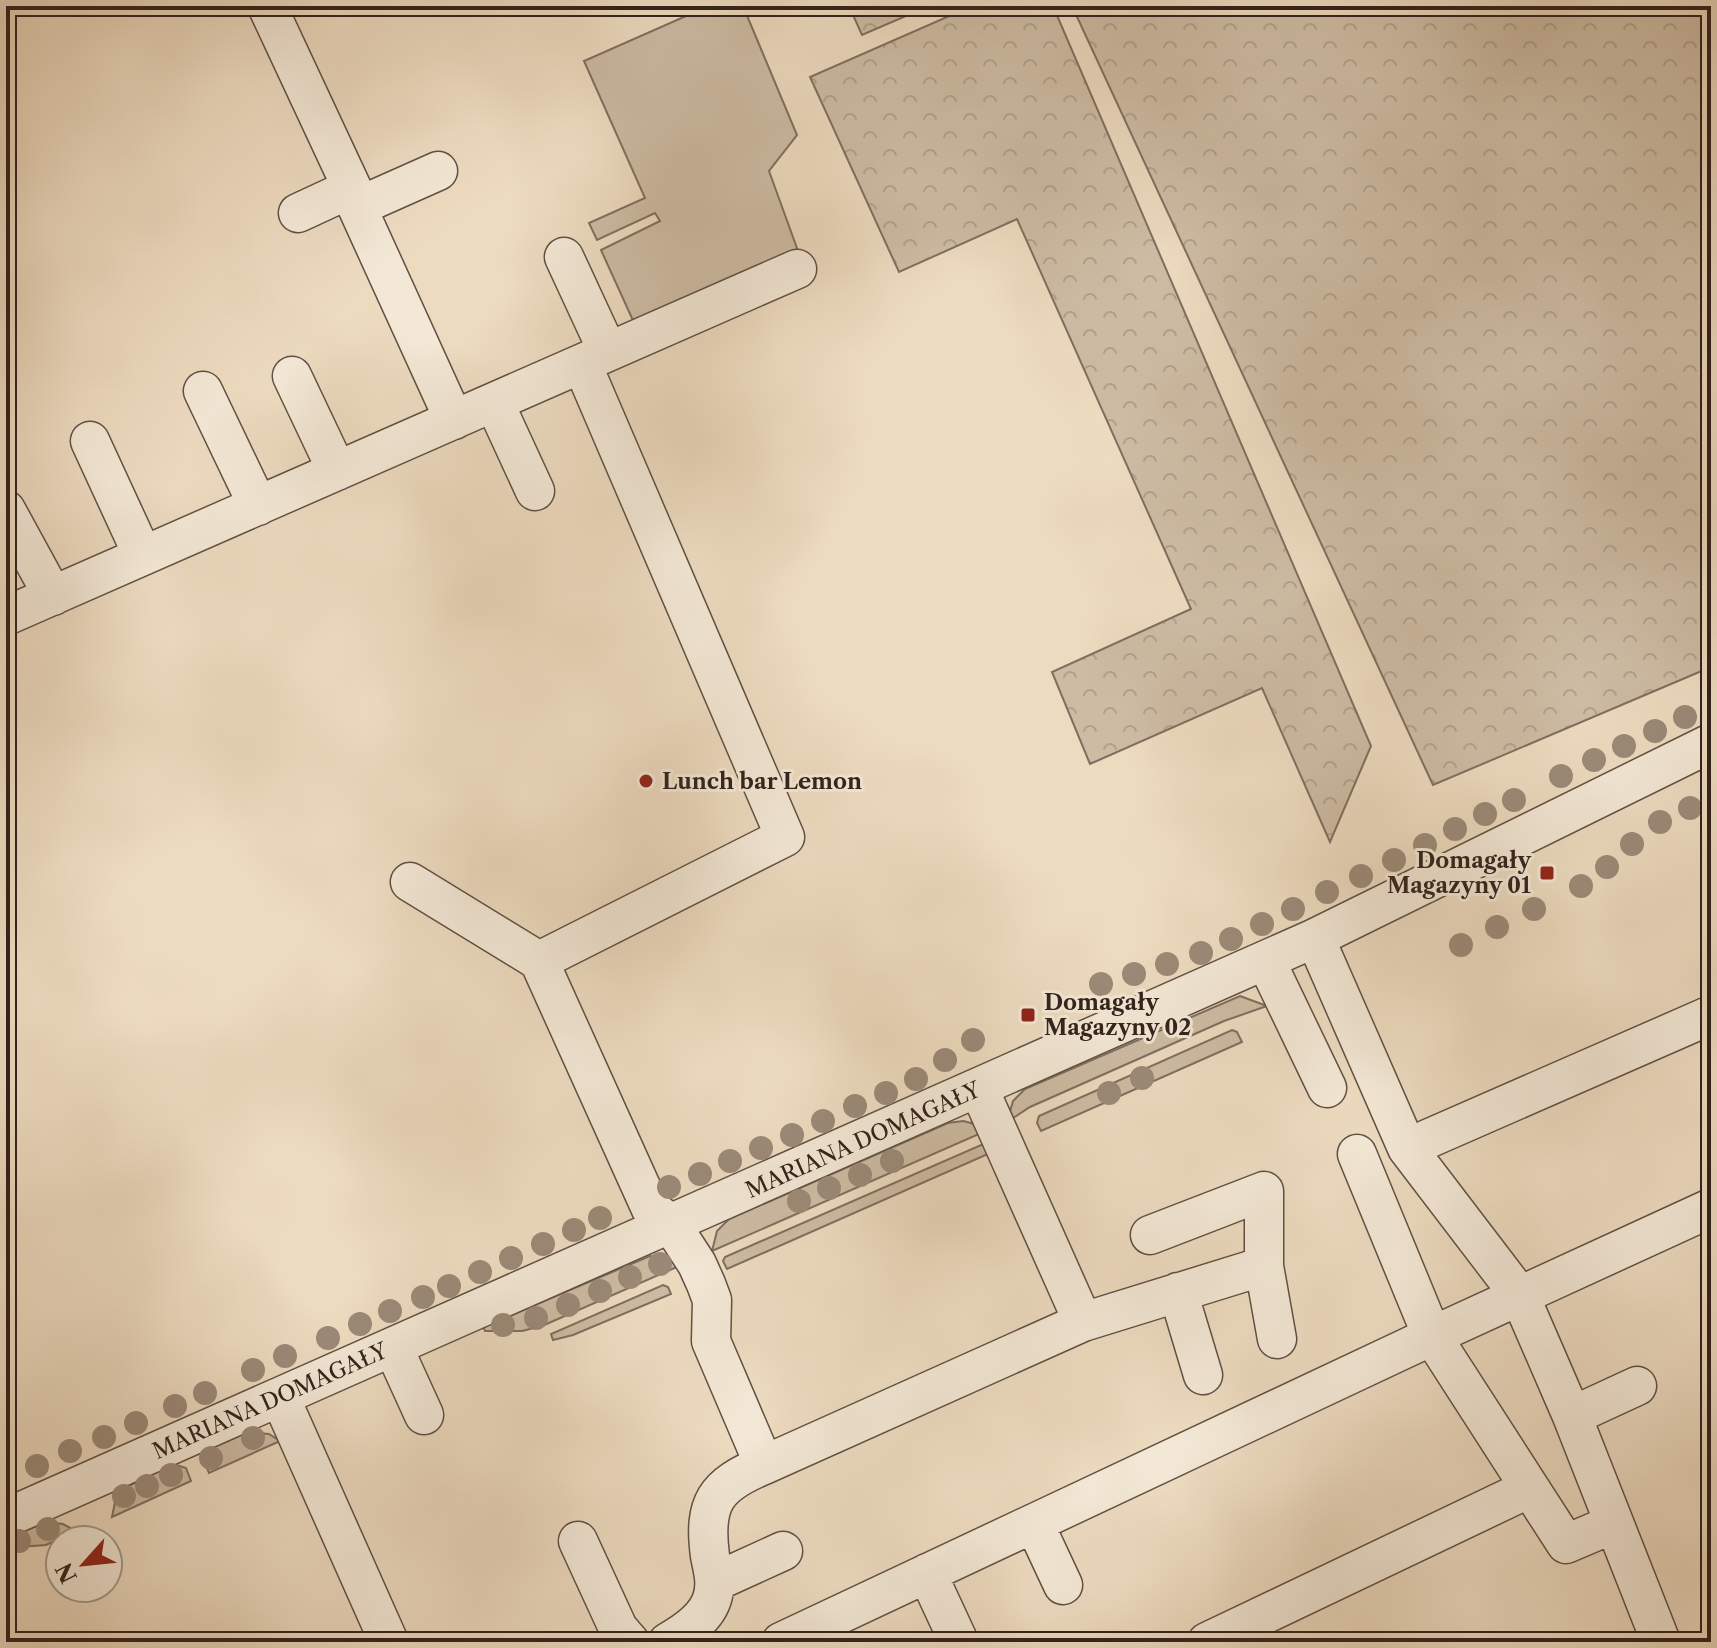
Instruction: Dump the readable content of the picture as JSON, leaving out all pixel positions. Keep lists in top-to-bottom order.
{
  "streets": {
    "street": ["MARIANA DOMAGAŁY"]
  },
  "places": {
    "other": ["Lunch bar Lemon"],
    "transit": ["Domagały Magazyny 01", "Domagały Magazyny 02"]
  },
  "north": "bottom left"
}
